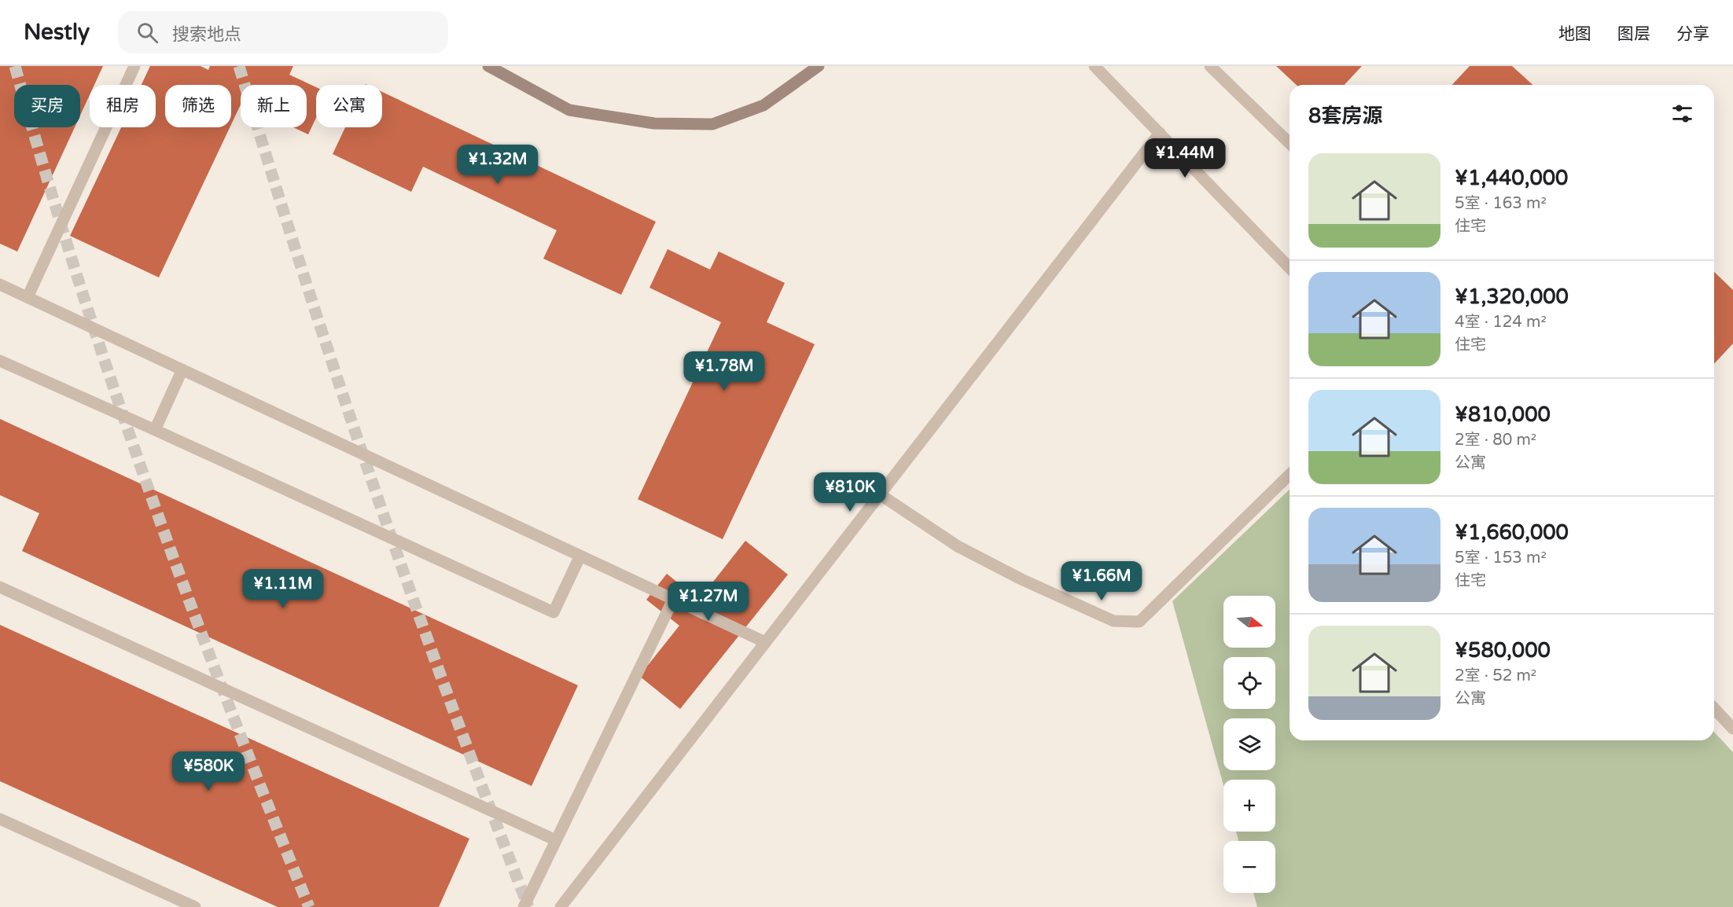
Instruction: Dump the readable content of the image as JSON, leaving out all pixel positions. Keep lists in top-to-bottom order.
{
  "north": "right",
  "page": {
    "header": "Nestly",
    "search": "搜索地点",
    "nav": ["地图", "图层", "分享"],
    "chip": [
      "买房",
      "租房",
      "筛选",
      "新上",
      "公寓"
    ],
    "heading": "8套房源",
    "price": [
      "¥1.44M",
      "¥1.32M",
      "¥1.78M",
      "¥810K",
      "¥1.66M",
      "¥1.11M",
      "¥1.27M",
      "¥580K"
    ],
    "list": [
      {
        "name": "¥1,440,000",
        "note": "5室 · 163 m² · 住宅"
      },
      {
        "name": "¥1,320,000",
        "note": "4室 · 124 m² · 住宅"
      },
      {
        "name": "¥810,000",
        "note": "2室 · 80 m² · 公寓"
      },
      {
        "name": "¥1,660,000",
        "note": "5室 · 153 m² · 住宅"
      },
      {
        "name": "¥580,000",
        "note": "2室 · 52 m² · 公寓"
      }
    ],
    "map_buttons": ["+", "−"]
  }
}
